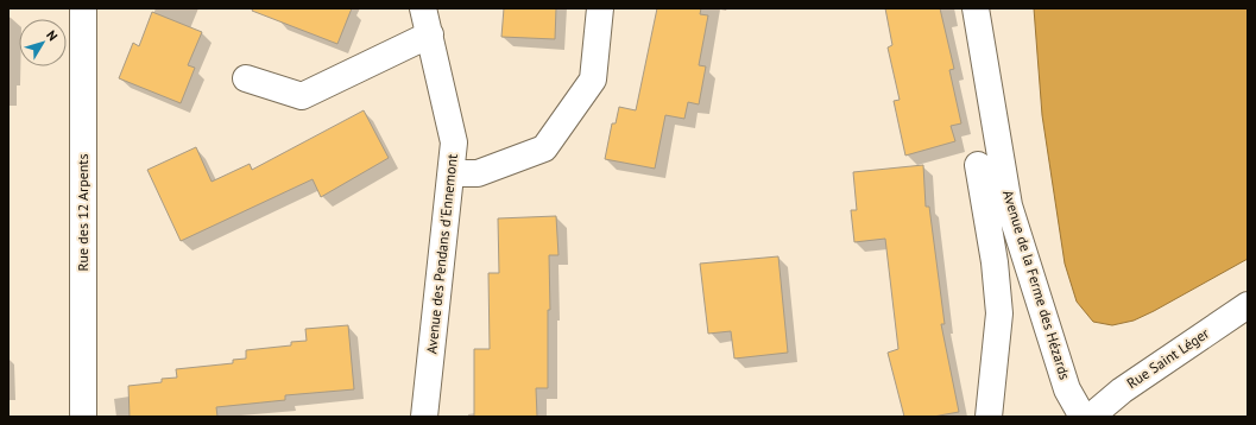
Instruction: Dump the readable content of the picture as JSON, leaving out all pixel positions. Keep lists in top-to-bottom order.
{
  "streets": {
    "street": [
      "Rue des 12 Arpents",
      "Avenue des Pendans d'Ennemont",
      "Avenue de la Ferme des Hézards",
      "Rue Saint Léger"
    ]
  },
  "north": "top right"
}
